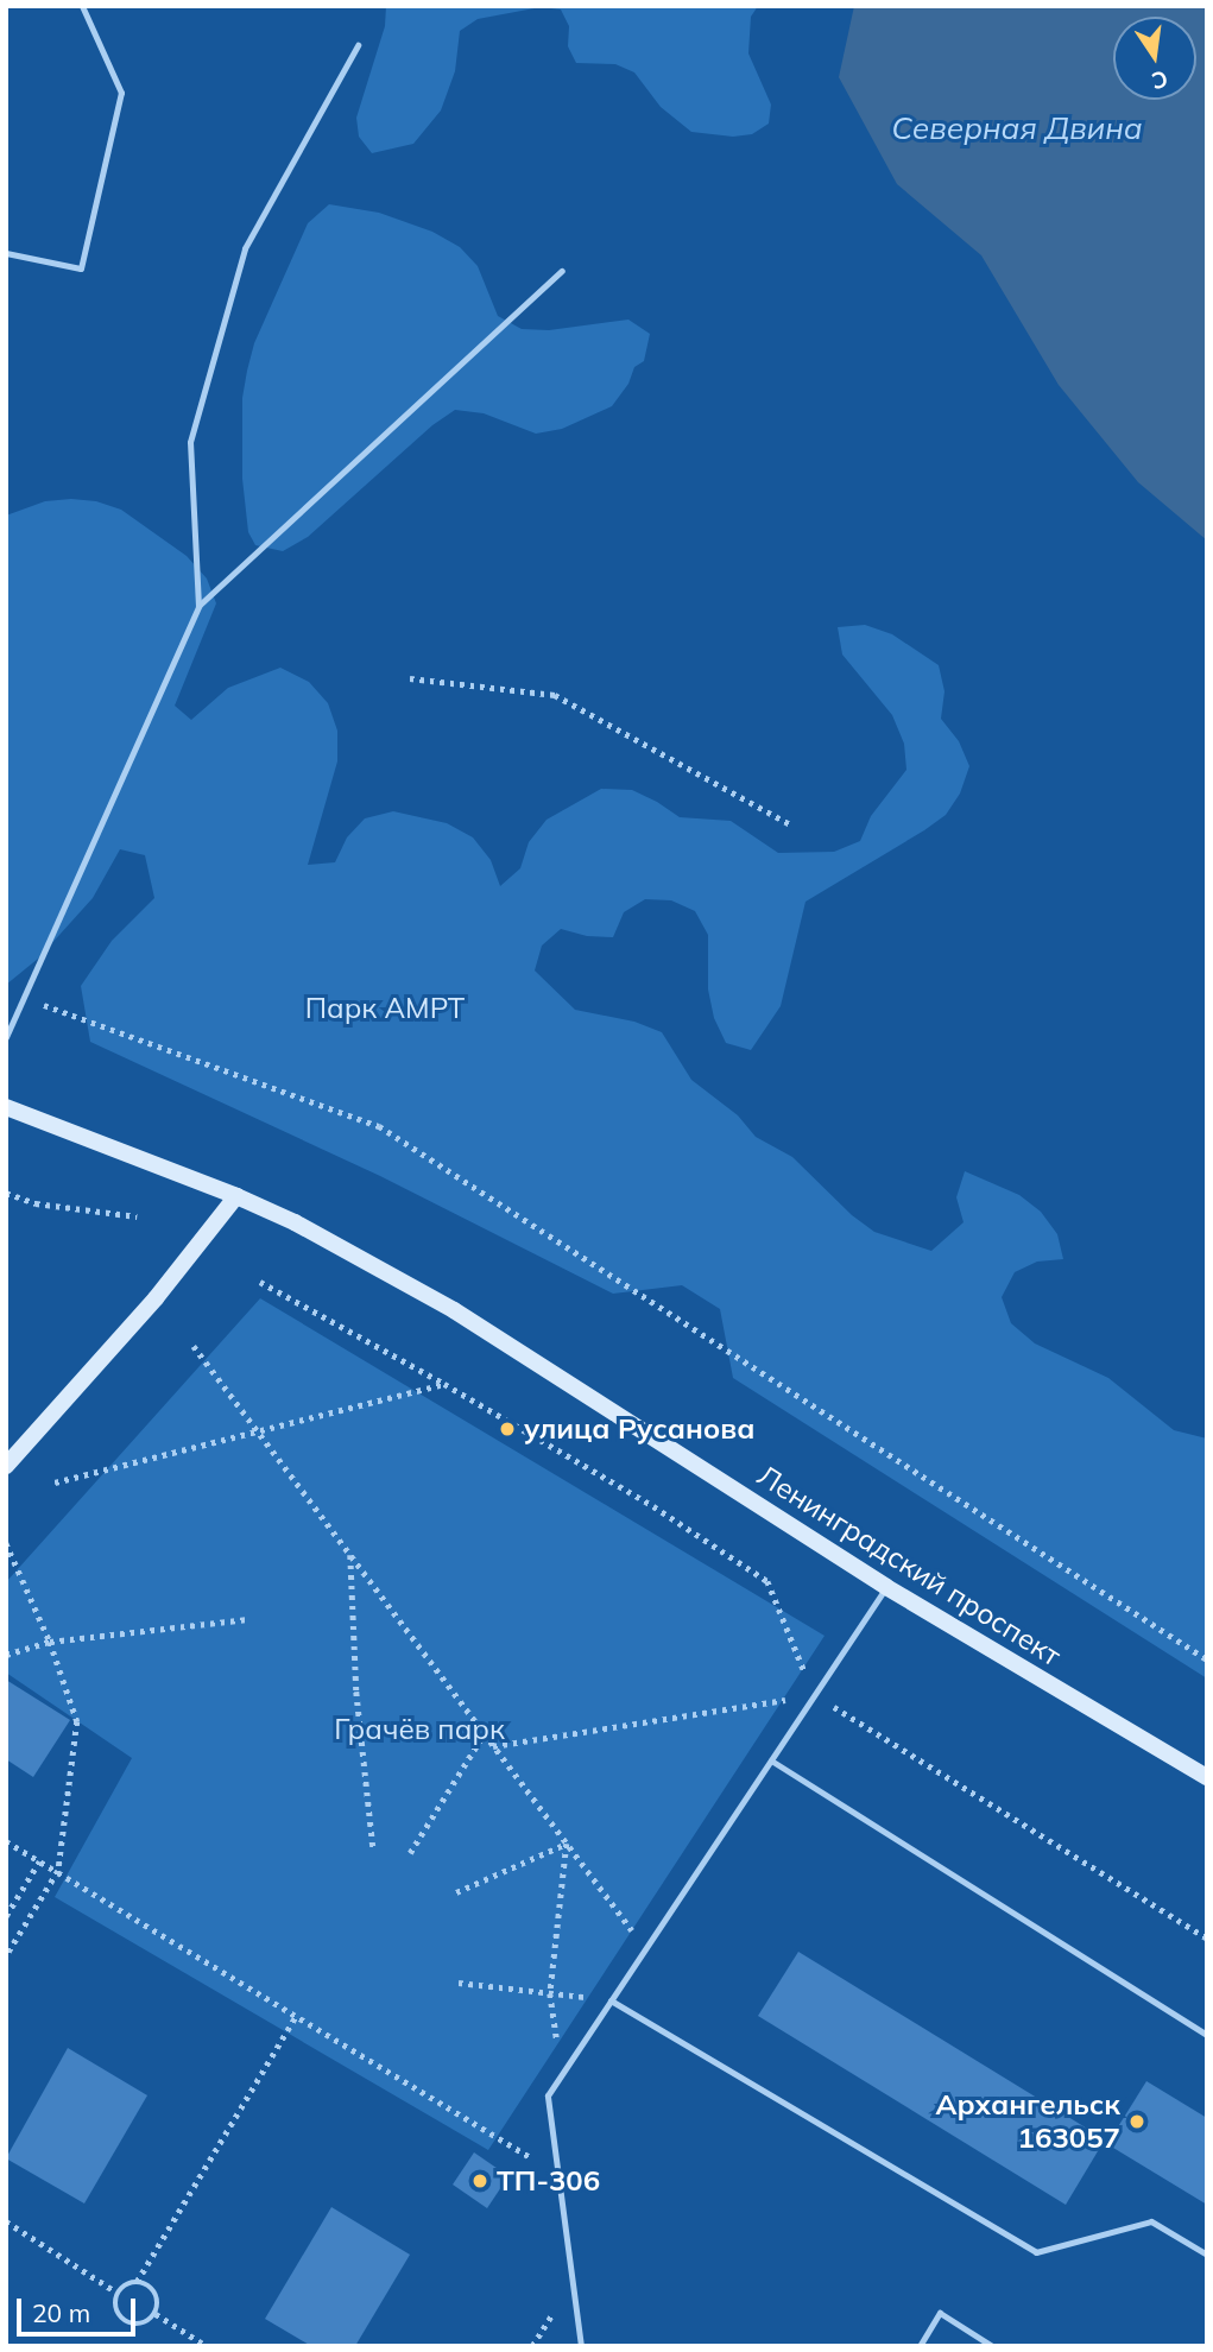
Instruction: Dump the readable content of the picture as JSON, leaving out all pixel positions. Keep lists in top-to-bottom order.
{
  "streets": {
    "main road": ["Ленинградский проспект"]
  },
  "water": ["Северная Двина"],
  "parks": ["Парк АМРТ", "Грачёв парк"],
  "places": ["улица Русанова", "Архангельск 163057", "ТП-306"],
  "scale_bar": "20 m",
  "north": "bottom"
}
